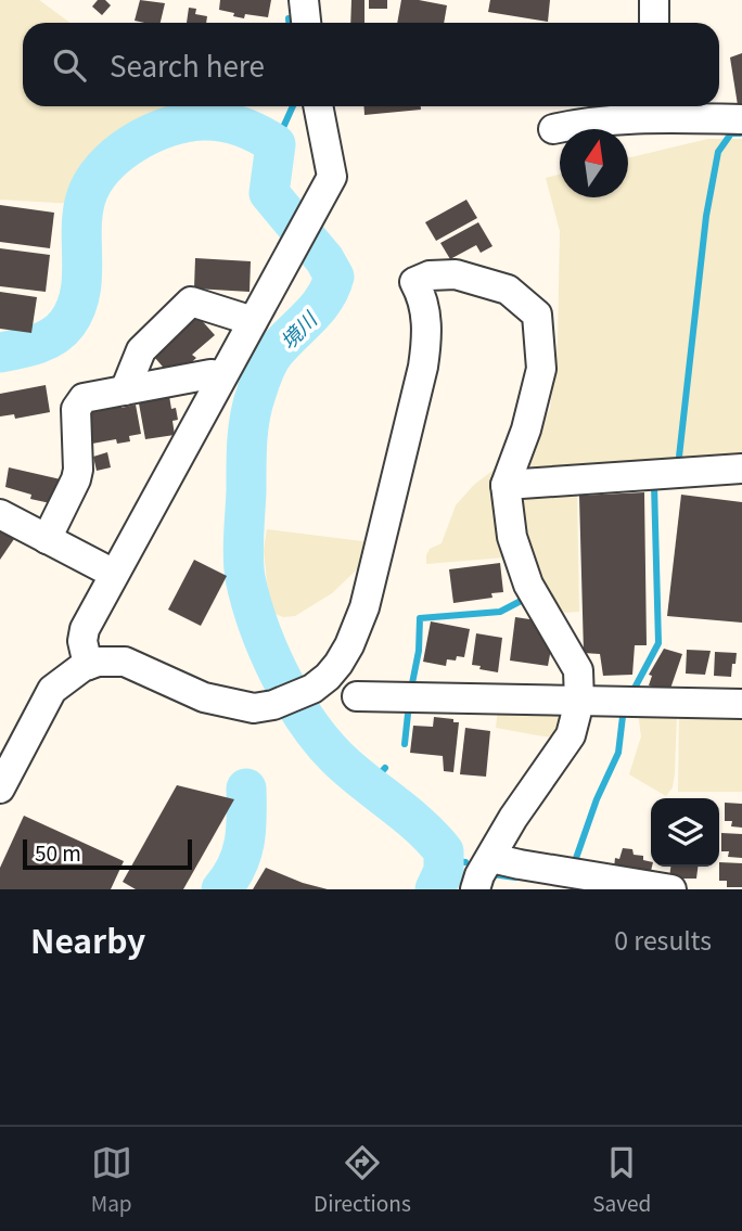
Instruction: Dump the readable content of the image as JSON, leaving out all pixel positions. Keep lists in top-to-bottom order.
{
  "water": ["境川"],
  "scale_bar": "50 m",
  "north": "top",
  "page": {
    "search": "Search here",
    "scale": "50 m",
    "heading": ["Nearby", "0 results"],
    "nav": ["Map", "Directions", "Saved"]
  }
}
